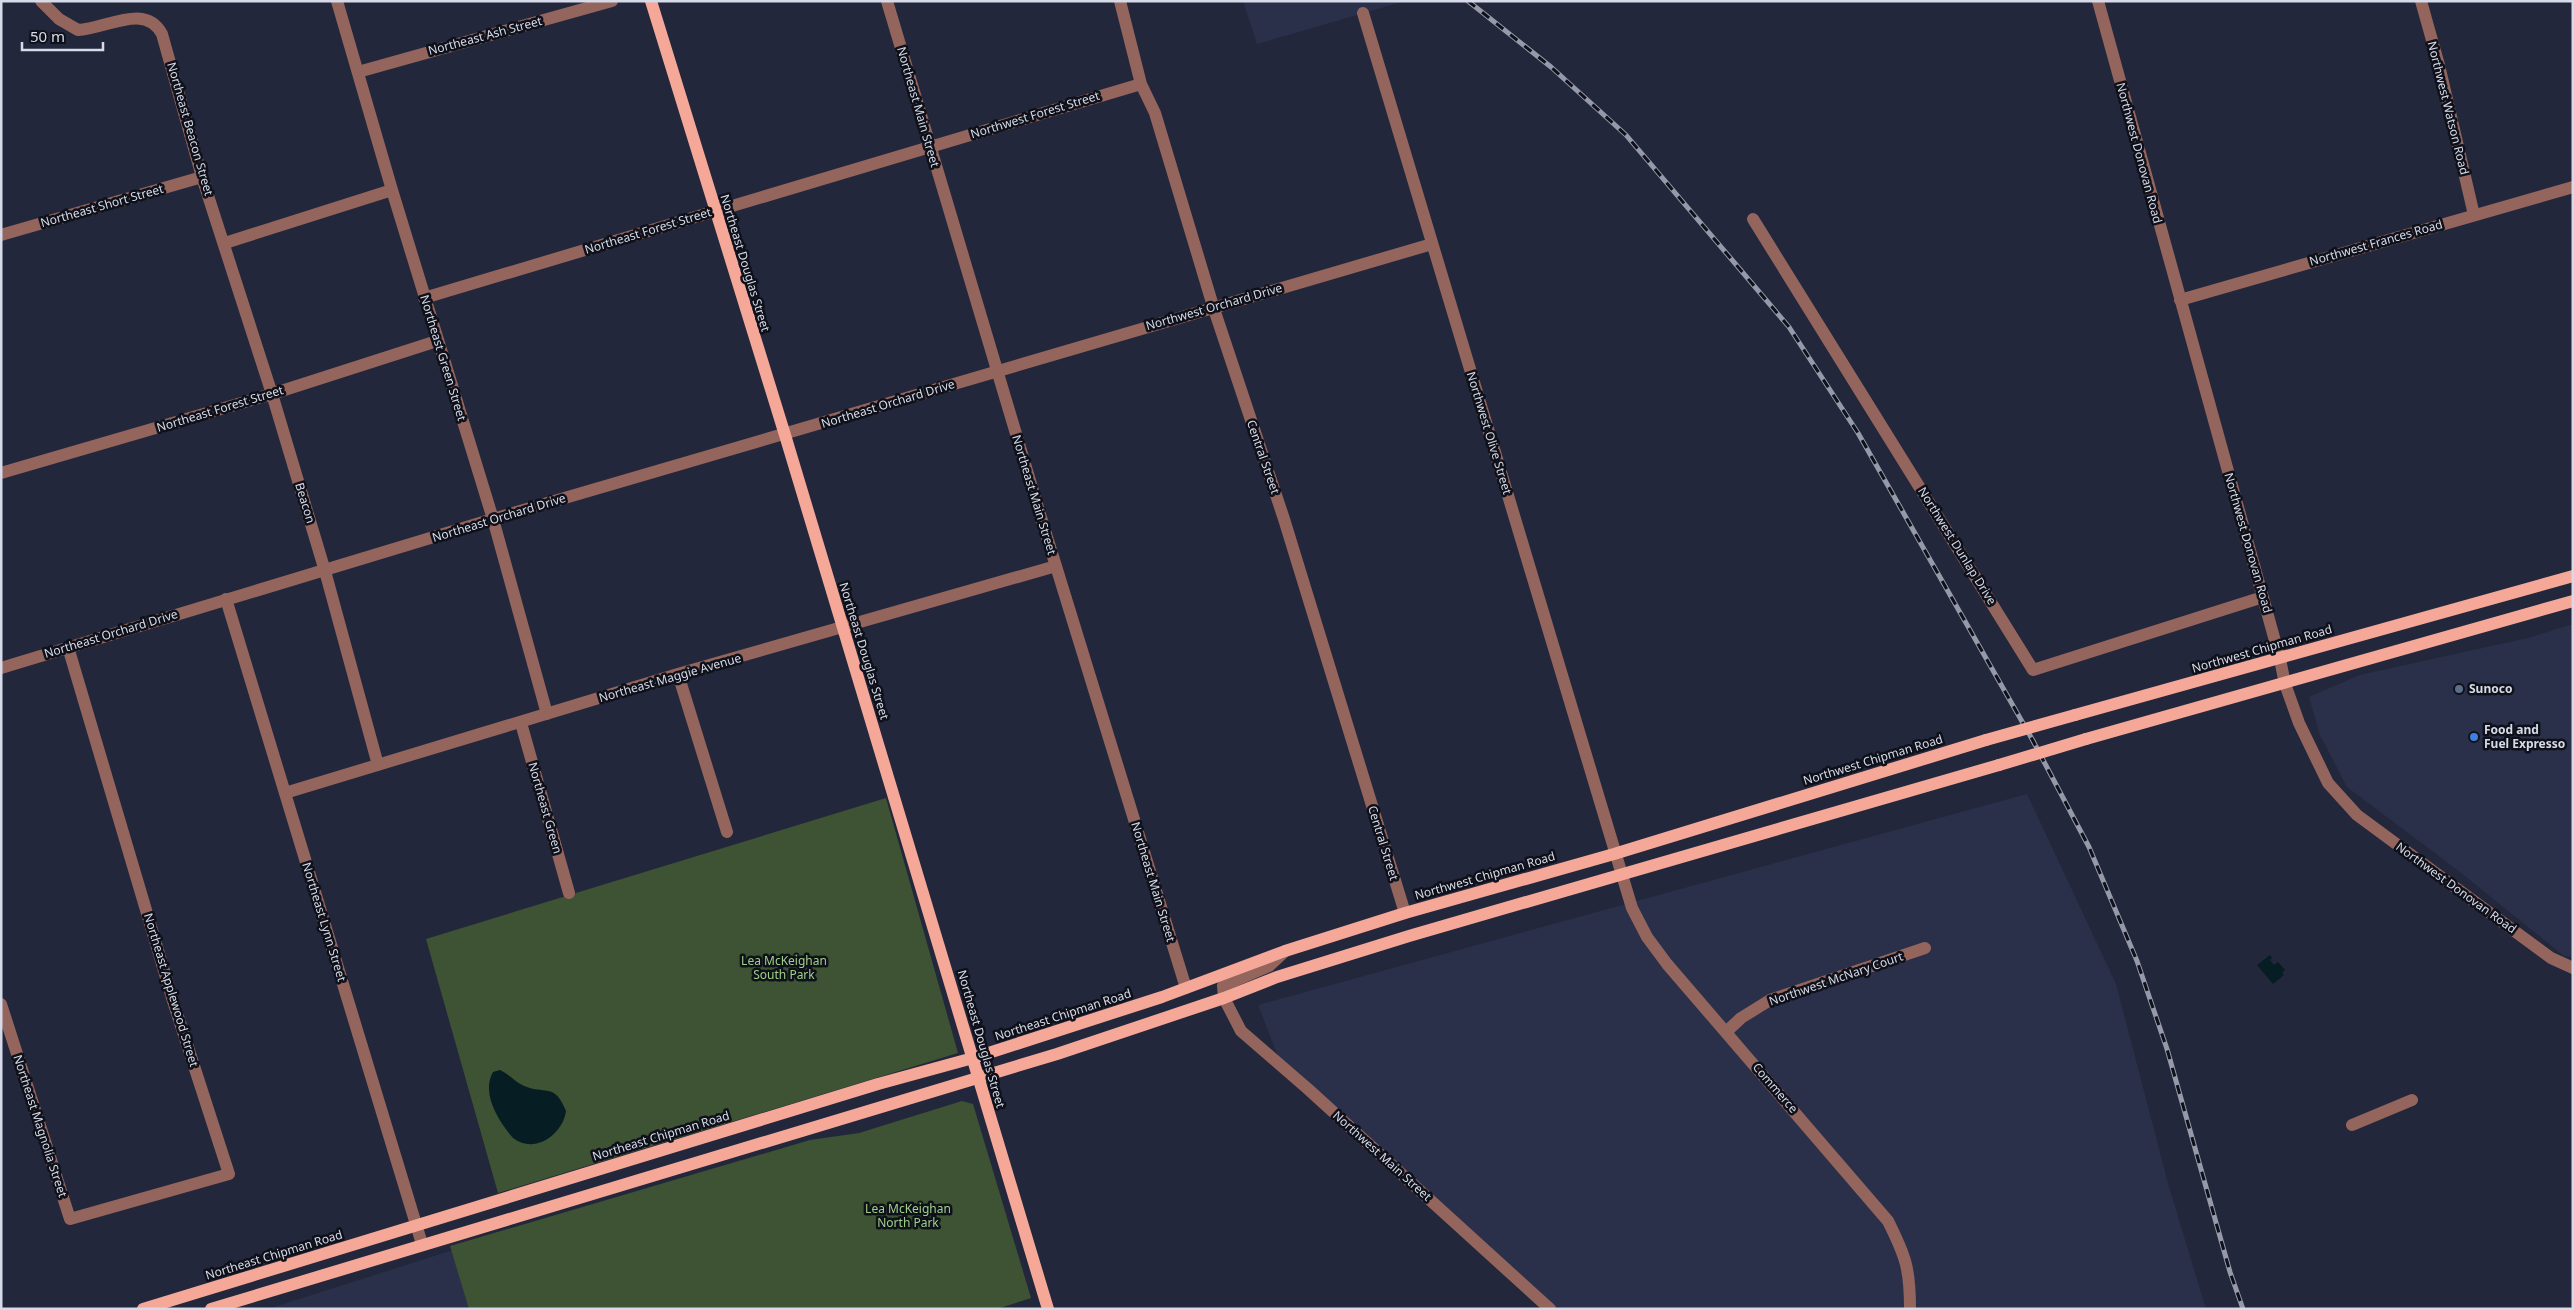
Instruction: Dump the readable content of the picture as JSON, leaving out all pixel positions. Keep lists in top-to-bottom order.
{
  "streets": {
    "main road": ["Northeast Douglas Street", "Northwest Chipman Road", "Northeast Chipman Road"],
    "street": [
      "Northeast Ash Street",
      "Northeast Main Street",
      "Northwest Watson Road",
      "Northwest Forest Street",
      "Northeast Beacon Street",
      "Northwest Donovan Road",
      "Northeast Short Street",
      "Northeast Forest Street",
      "Northwest Frances Road",
      "Northwest Orchard Drive",
      "Northeast Green Street",
      "Northeast Orchard Drive",
      "Northwest Olive Street",
      "Central Street",
      "Beacon",
      "Northwest Dunlap Drive",
      "Northeast Maggie Avenue",
      "Northeast Green",
      "Northeast Lynn Street",
      "Northwest McNary Court",
      "Northeast Applewood Street",
      "Commerce",
      "Northeast Magnolia Street",
      "Northwest Main Street"
    ]
  },
  "crossings": [
    ["Northeast Ash Street", "Northeast Green Street"],
    ["Northeast Main Street", "Northwest Forest Street"],
    ["Northeast Main Street", "Northeast Forest Street"],
    ["Northeast Main Street", "Northwest Orchard Drive"],
    ["Northeast Main Street", "Northeast Orchard Drive"],
    ["Northeast Main Street", "Northwest Chipman Road"],
    ["Northeast Main Street", "Northeast Maggie Avenue"],
    ["Northeast Main Street", "Northeast Chipman Road"],
    ["Northwest Watson Road", "Northwest Frances Road"],
    ["Northwest Forest Street", "Northeast Forest Street"],
    ["Northwest Forest Street", "Central Street"],
    ["Northeast Beacon Street", "Northeast Short Street"],
    ["Northeast Beacon Street", "Beacon"],
    ["Northwest Donovan Road", "Northwest Frances Road"],
    ["Northwest Donovan Road", "Northwest Dunlap Drive"],
    ["Northwest Donovan Road", "Northwest Chipman Road"],
    ["Northeast Forest Street", "Northeast Douglas Street"],
    ["Northeast Forest Street", "Northeast Green Street"],
    ["Northeast Forest Street", "Beacon"],
    ["Northeast Douglas Street", "Northeast Orchard Drive"],
    ["Northeast Douglas Street", "Northeast Maggie Avenue"],
    ["Northeast Douglas Street", "Northeast Chipman Road"],
    ["Northwest Orchard Drive", "Northeast Orchard Drive"],
    ["Northwest Orchard Drive", "Northwest Olive Street"],
    ["Northwest Orchard Drive", "Central Street"],
    ["Northeast Green Street", "Northeast Orchard Drive"],
    ["Northeast Green Street", "Northeast Maggie Avenue"],
    ["Northeast Orchard Drive", "Beacon"],
    ["Northeast Orchard Drive", "Northeast Lynn Street"],
    ["Northeast Orchard Drive", "Northeast Applewood Street"],
    ["Northwest Olive Street", "Northwest Chipman Road"],
    ["Northwest Olive Street", "Commerce"],
    ["Central Street", "Northwest Chipman Road"],
    ["Beacon", "Northeast Maggie Avenue"],
    ["Northwest Chipman Road", "Northeast Chipman Road"],
    ["Northeast Maggie Avenue", "Northeast Green"],
    ["Northeast Maggie Avenue", "Northeast Lynn Street"],
    ["Northeast Lynn Street", "Northeast Chipman Road"],
    ["Northwest McNary Court", "Commerce"],
    ["Northeast Applewood Street", "Northeast Magnolia Street"]
  ],
  "parks": ["Lea McKeighan South Park", "Lea McKeighan North Park"],
  "places": ["Sunoco", "Food and Fuel Expresso"],
  "scale_bar": "50 m"
}
